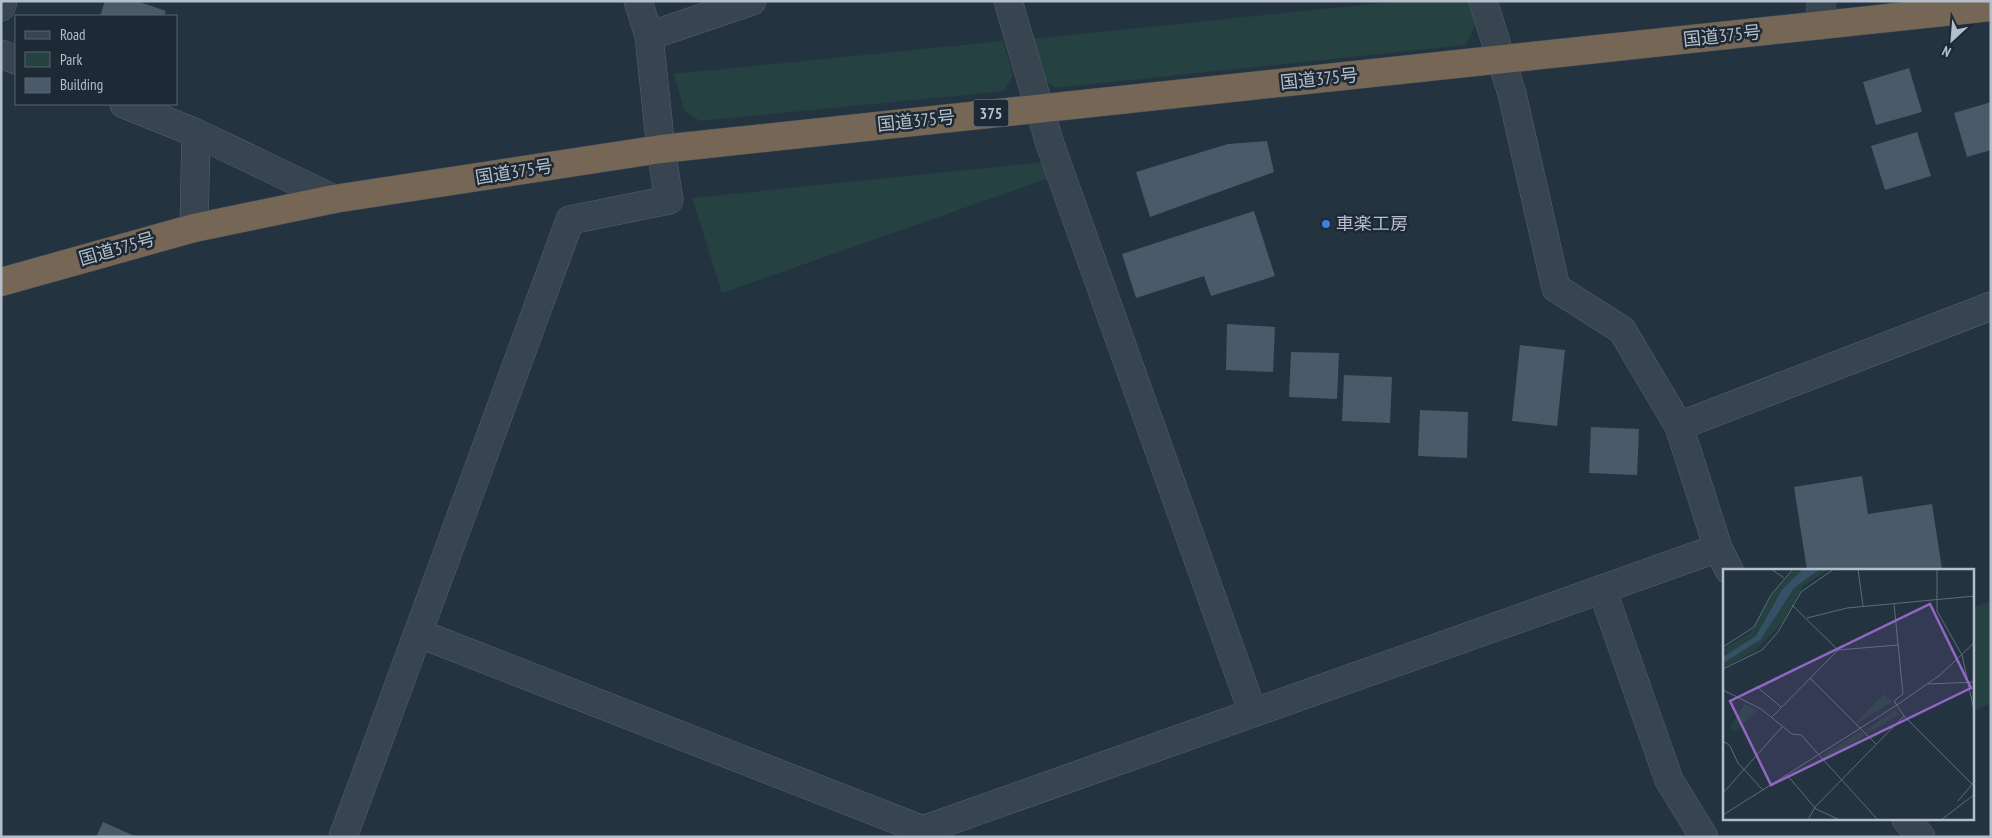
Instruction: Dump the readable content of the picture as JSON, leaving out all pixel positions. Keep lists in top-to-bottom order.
{
  "streets": {
    "highway": ["国道375号", "375"]
  },
  "places": ["車楽工房"],
  "legend": ["Road", "Park", "Building"],
  "north": "bottom left"
}
